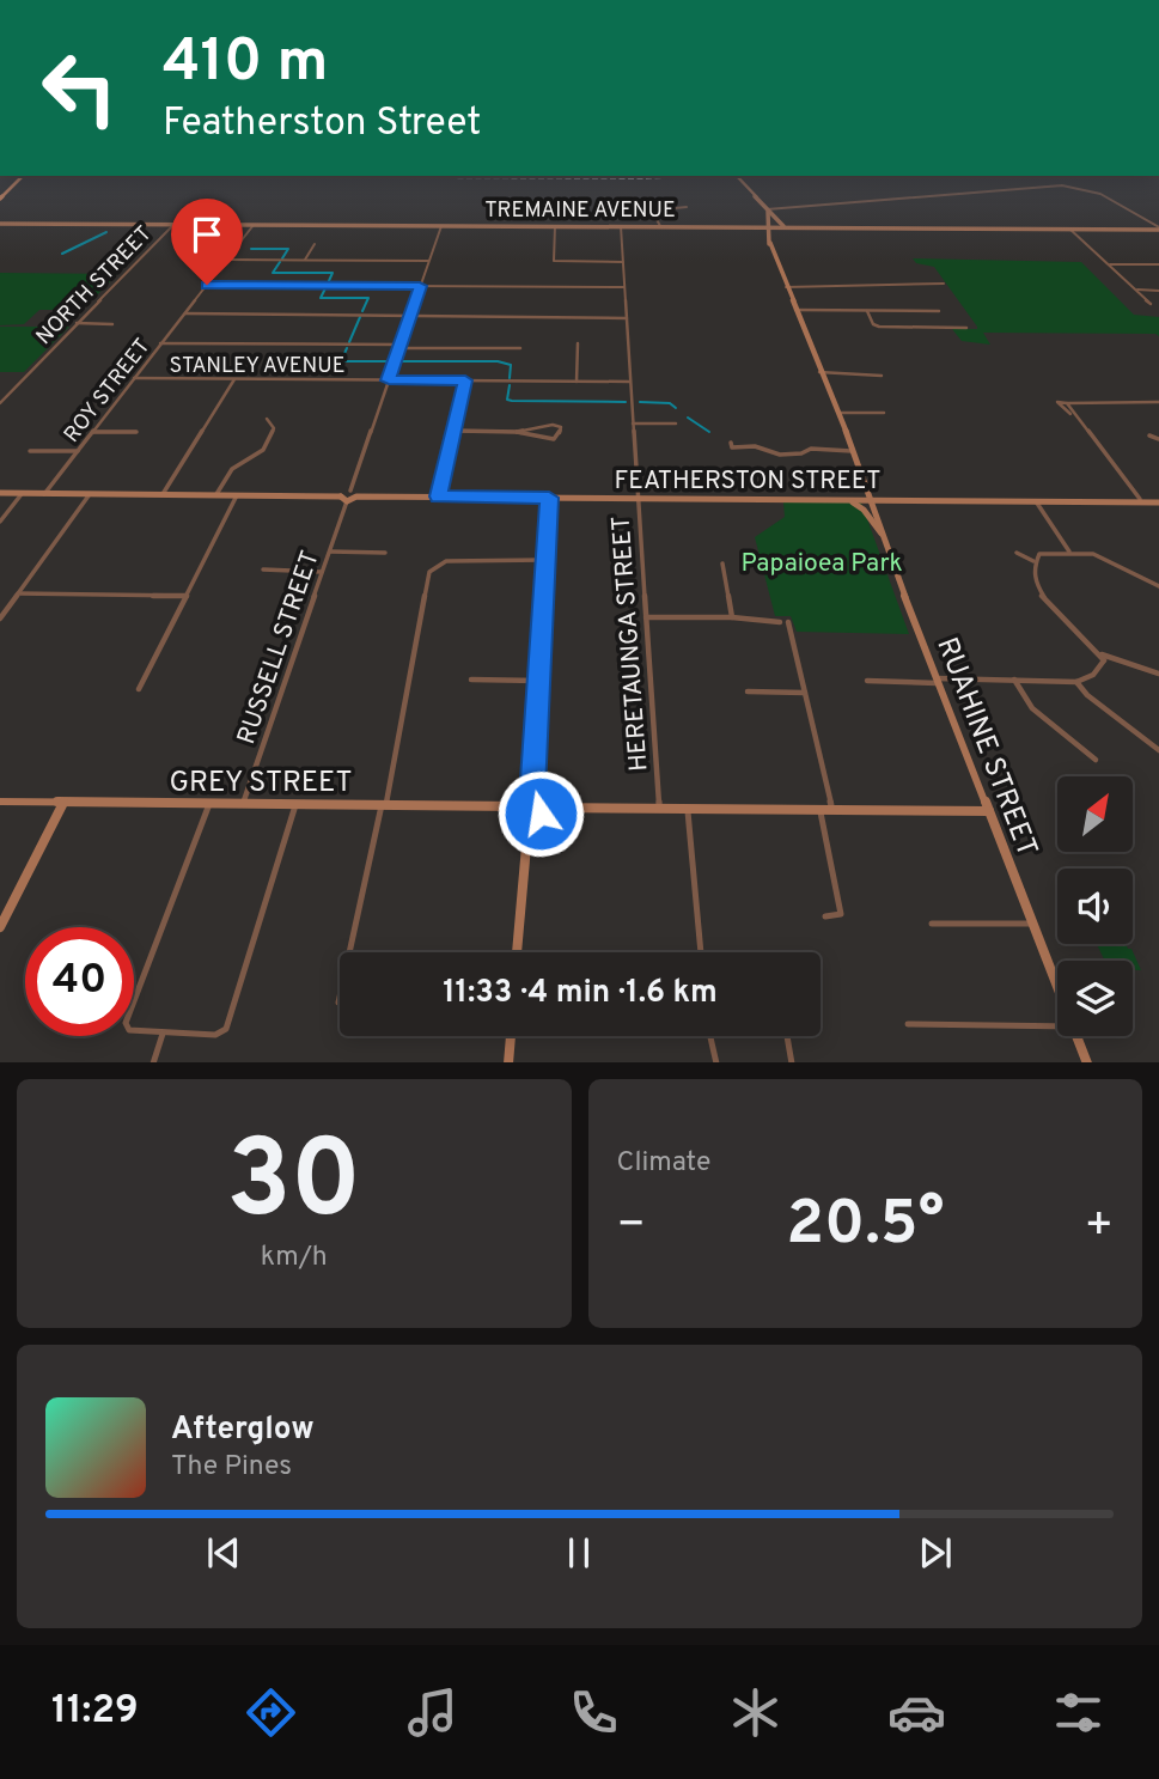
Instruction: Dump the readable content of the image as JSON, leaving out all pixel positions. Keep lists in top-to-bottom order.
{
  "streets": {
    "main road": [
      "TREMAINE AVENUE",
      "FEATHERSTON STREET",
      "RUAHINE STREET",
      "GREY STREET"
    ],
    "street": [
      "NORTH STREET",
      "STANLEY AVENUE",
      "ROY STREET",
      "HERETAUNGA STREET",
      "RUSSELL STREET"
    ]
  },
  "crossings": [
    ["TREMAINE AVENUE", "NORTH STREET"],
    ["TREMAINE AVENUE", "ROY STREET"],
    ["TREMAINE AVENUE", "HERETAUNGA STREET"],
    ["TREMAINE AVENUE", "RUAHINE STREET"],
    ["STANLEY AVENUE", "ROY STREET"],
    ["STANLEY AVENUE", "HERETAUNGA STREET"],
    ["FEATHERSTON STREET", "HERETAUNGA STREET"],
    ["FEATHERSTON STREET", "RUAHINE STREET"],
    ["RUSSELL STREET", "GREY STREET"]
  ],
  "parks": ["Papaioea Park"],
  "north": "top right",
  "page": {
    "turn": ["410 m", "Featherston Street"],
    "limit": "40",
    "trip": "11:33 · 4 min · 1.6 km",
    "tile": [
      ["30", "km/h"],
      "Climate"
    ],
    "heat": ["−", "20.5°", "+"],
    "song": ["Afterglow", "The Pines"],
    "tabs": "11:29"
  }
}
